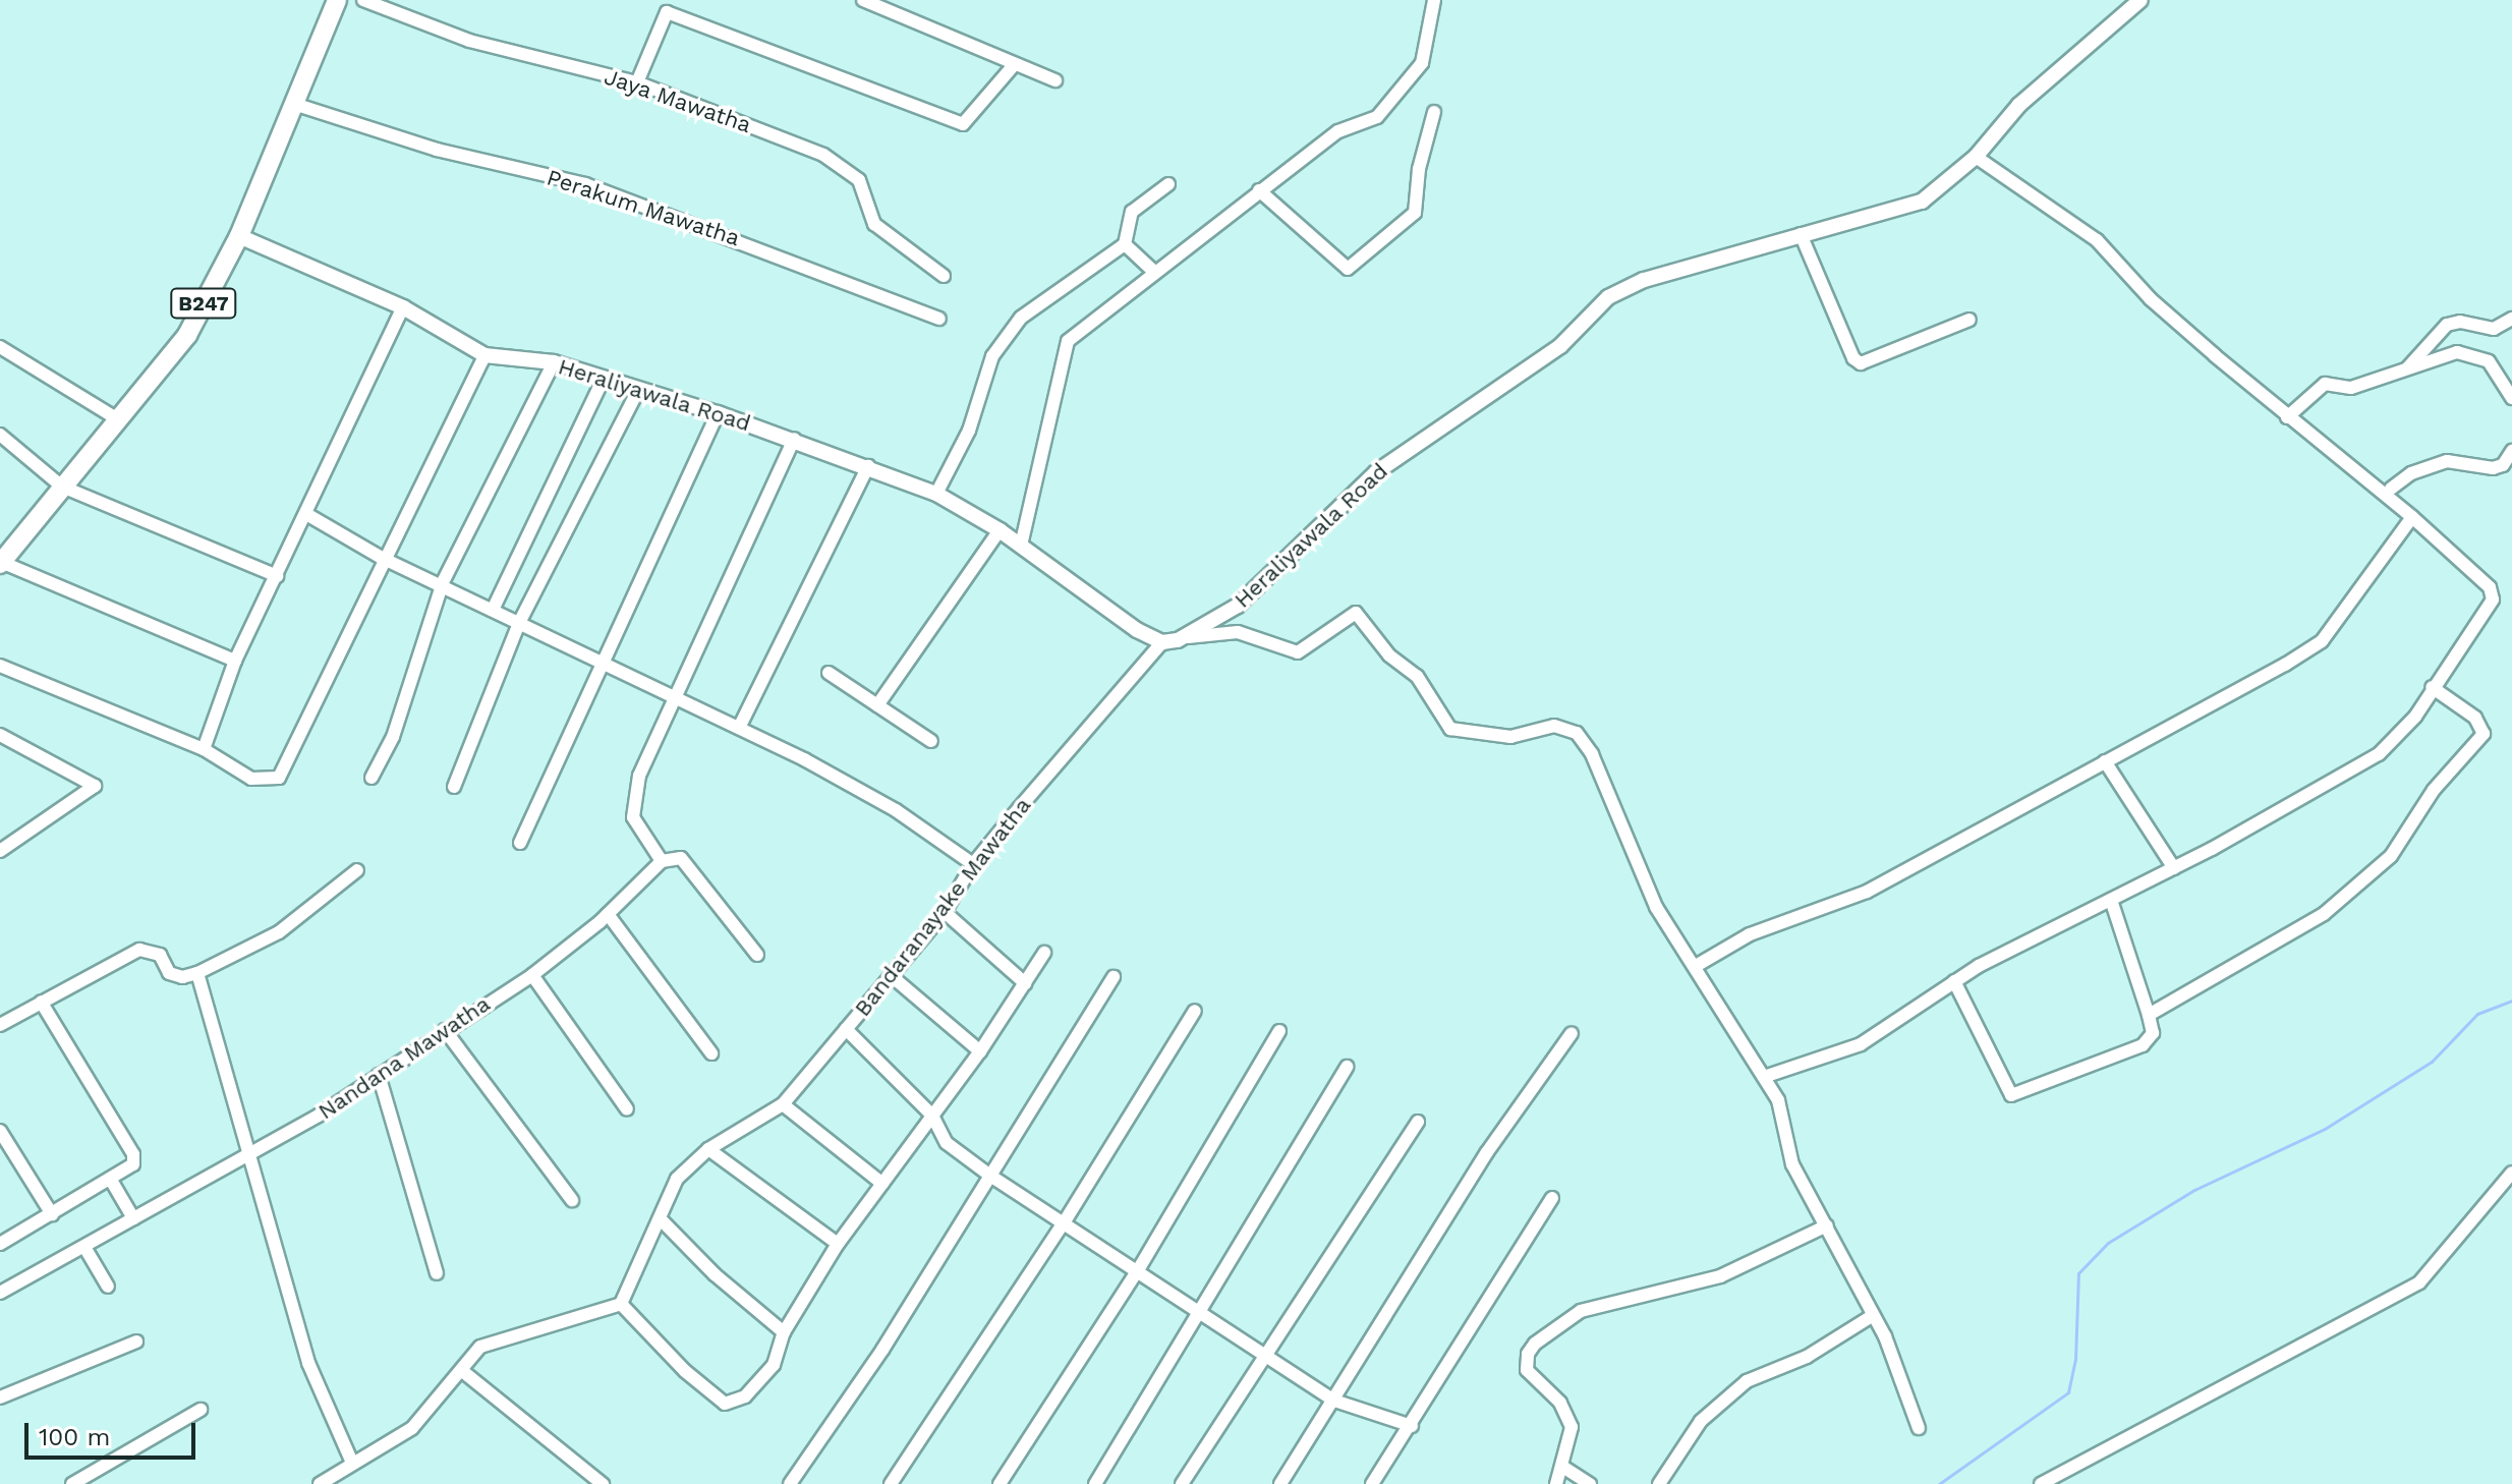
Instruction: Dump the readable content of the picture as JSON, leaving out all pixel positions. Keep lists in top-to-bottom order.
{
  "streets": {
    "main road": ["B247"],
    "street": [
      "Jaya Mawatha",
      "Perakum Mawatha",
      "Heraliyawala Road",
      "Bandaranayake Mawatha",
      "Nandana Mawatha"
    ]
  },
  "crossings": [
    ["Perakum Mawatha", "B247"],
    ["B247", "Heraliyawala Road"],
    ["Heraliyawala Road", "Bandaranayake Mawatha"]
  ],
  "scale_bar": "100 m"
}
